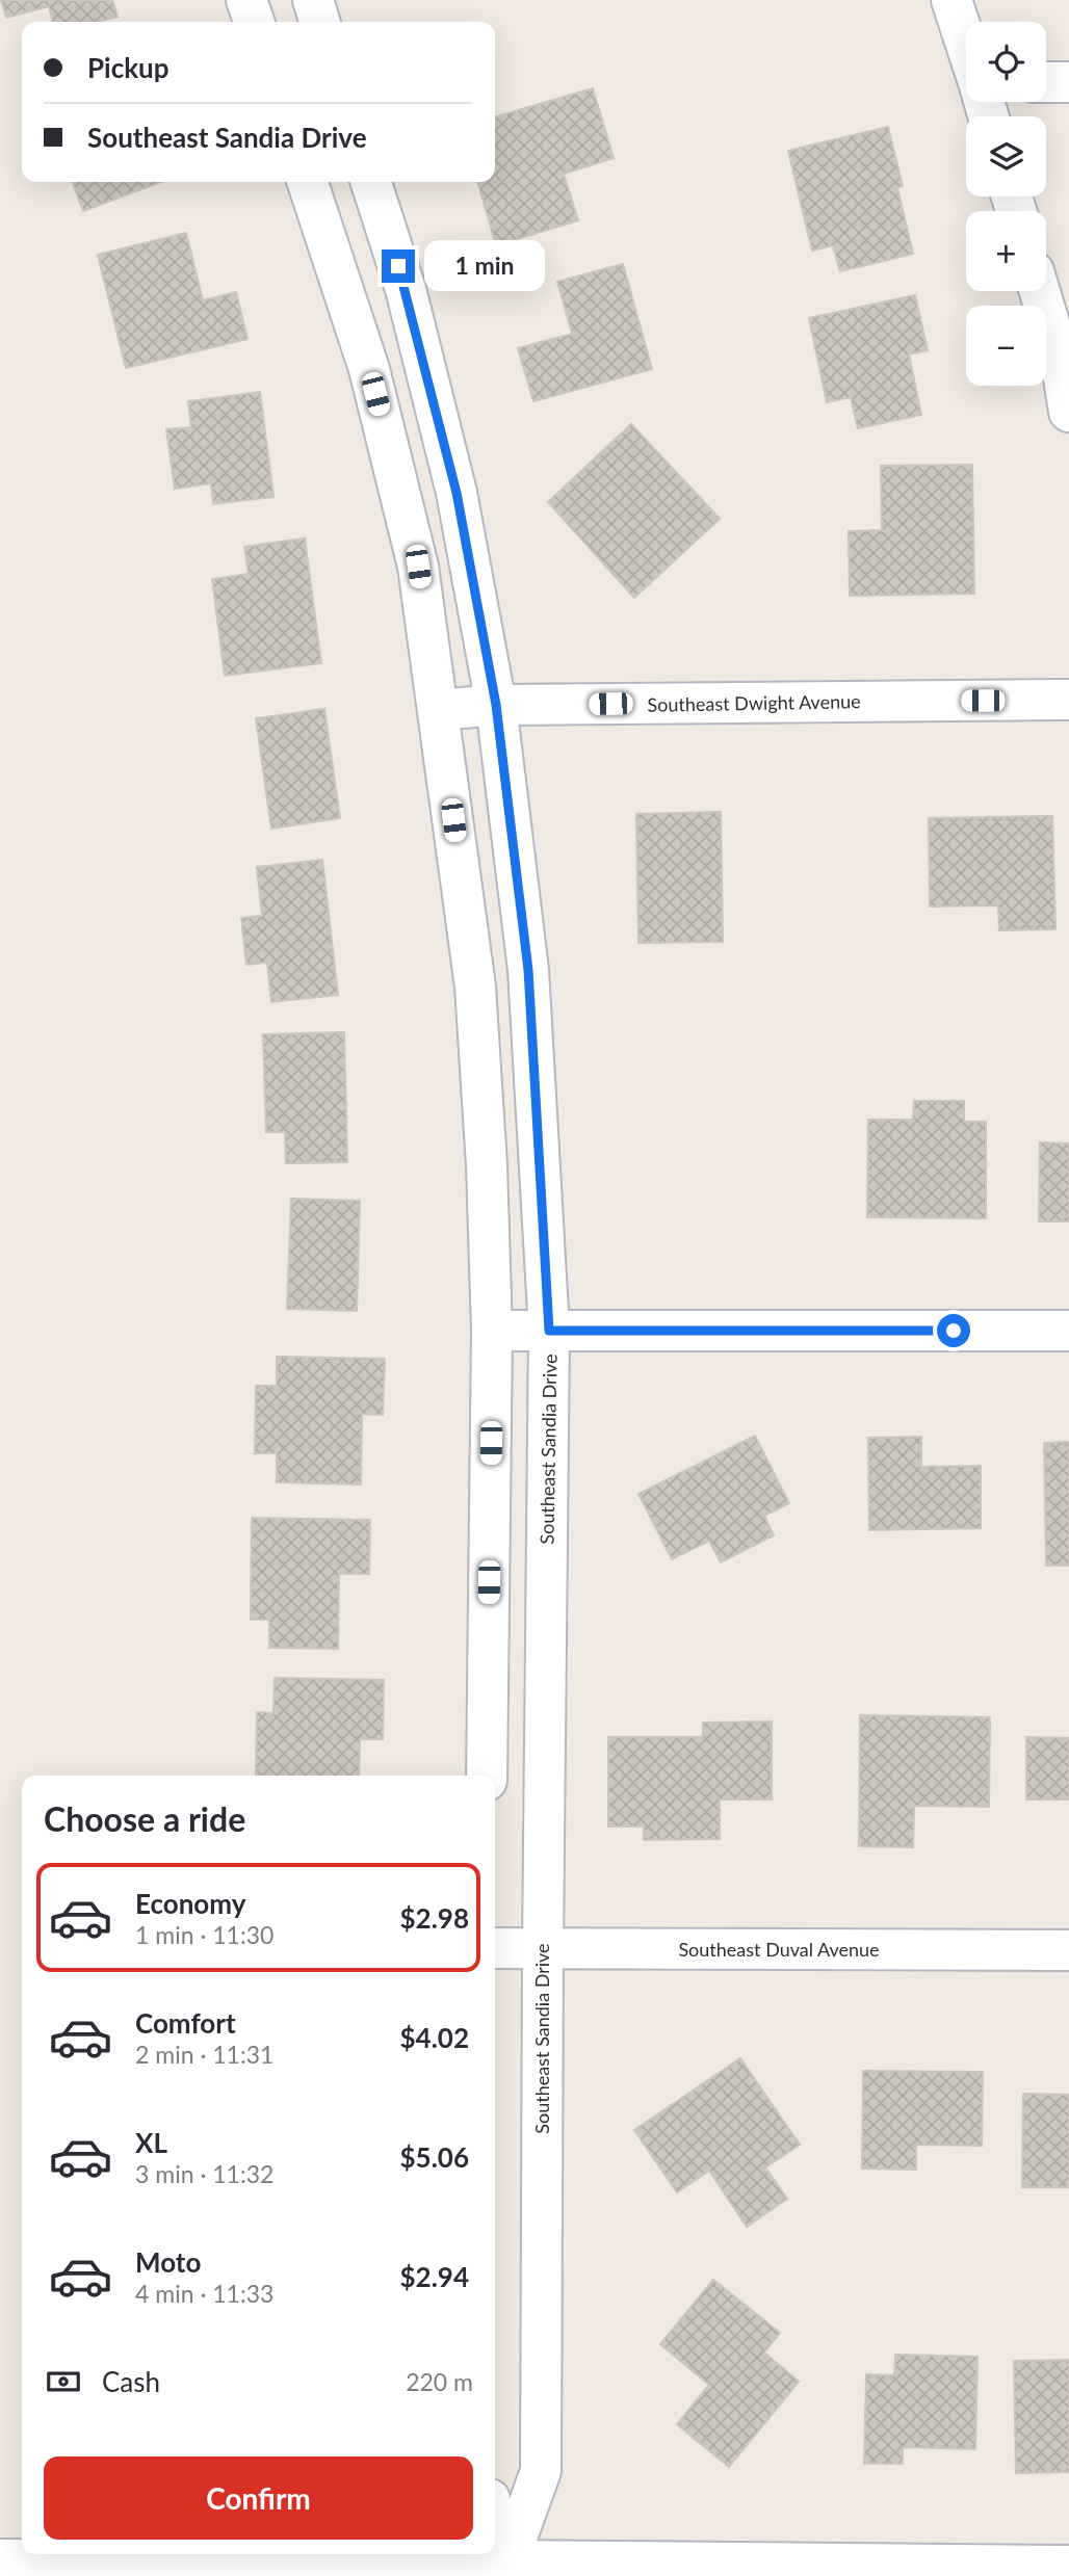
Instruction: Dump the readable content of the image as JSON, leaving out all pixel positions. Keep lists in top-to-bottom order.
{
  "streets": {
    "street": ["Southeast Dwight Avenue", "Southeast Sandia Drive", "Southeast Duval Avenue"]
  },
  "crossings": [
    ["Southeast Dwight Avenue", "Southeast Sandia Drive"],
    ["Southeast Sandia Drive", "Southeast Duval Avenue"]
  ],
  "page": {
    "map_buttons": ["+", "−"],
    "banner": ["Pickup", "Southeast Sandia Drive"],
    "bubble": "1 min",
    "heading": "Choose a ride",
    "list": [
      {
        "name": "Economy",
        "note": "1 min · 11:30",
        "value": "$2.98"
      },
      {
        "name": "Comfort",
        "note": "2 min · 11:31",
        "value": "$4.02"
      },
      {
        "name": "XL",
        "note": "3 min · 11:32",
        "value": "$5.06"
      },
      {
        "name": "Moto",
        "note": "4 min · 11:33",
        "value": "$2.94"
      }
    ],
    "pay": ["Cash", "220 m"],
    "buttons": "Confirm"
  }
}
